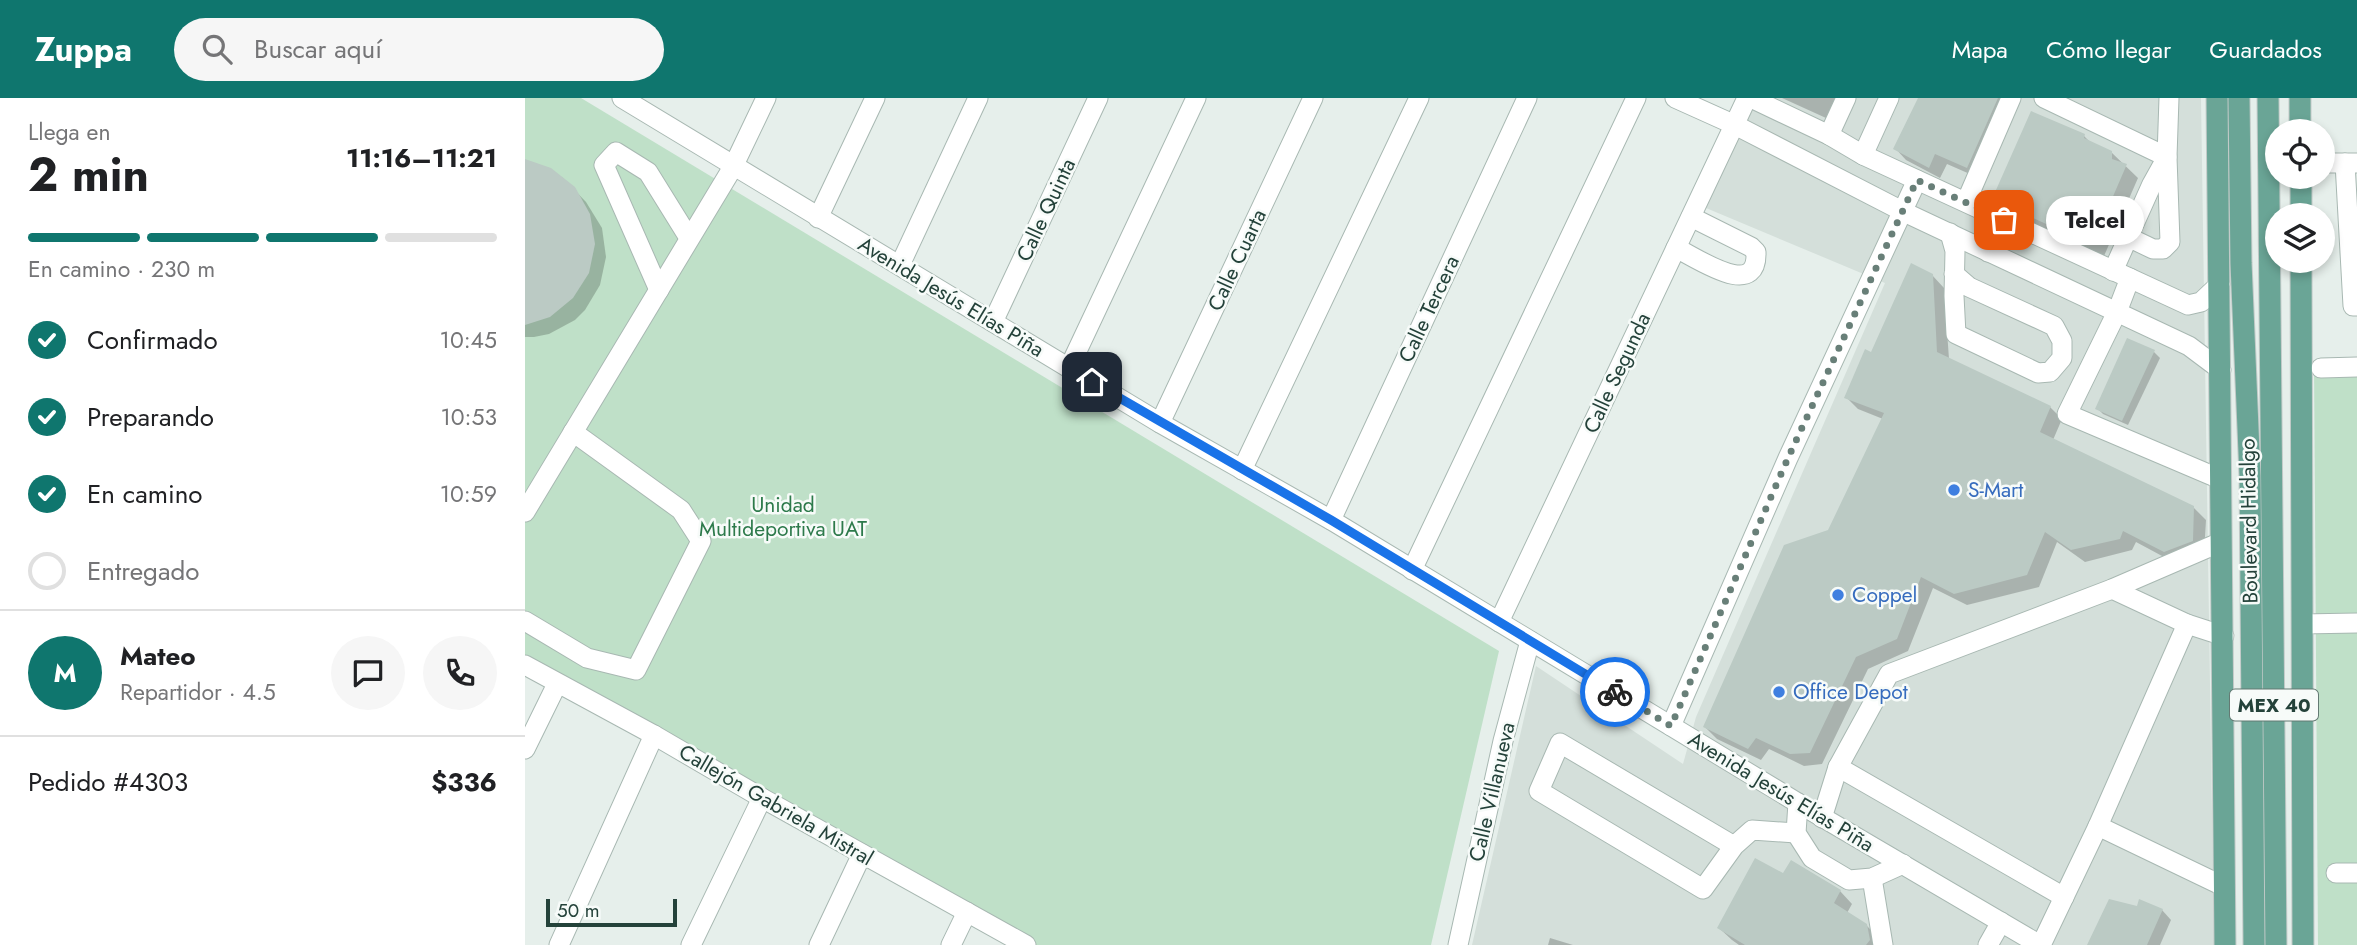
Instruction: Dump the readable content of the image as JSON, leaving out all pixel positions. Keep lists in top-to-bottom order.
{
  "streets": {
    "main road": ["Boulevard Hidalgo", "MEX 40"],
    "street": [
      "Calle Quinta",
      "Calle Cuarta",
      "Avenida Jesús Elías Piña",
      "Calle Tercera",
      "Calle Segunda",
      "Calle Villanueva",
      "Callejón Gabriela Mistral"
    ]
  },
  "crossings": [
    ["Calle Quinta", "Avenida Jesús Elías Piña"],
    ["Calle Cuarta", "Avenida Jesús Elías Piña"],
    ["Avenida Jesús Elías Piña", "Calle Tercera"],
    ["Avenida Jesús Elías Piña", "Calle Segunda"],
    ["Avenida Jesús Elías Piña", "Calle Villanueva"]
  ],
  "parks": ["Unidad Multideportiva UAT"],
  "places": [
    "Telcel",
    "S-Mart",
    "Coppel",
    "Office Depot"
  ],
  "scale_bar": "50 m",
  "page": {
    "header": "Zuppa",
    "search": "Buscar aquí",
    "nav": ["Mapa", "Cómo llegar", "Guardados"],
    "heading": ["2 min", "Llega en", "11:16–11:21"],
    "panel": [
      "Mateo",
      "Repartidor · 4.5",
      "Pedido #4303",
      "$336"
    ],
    "bubble": "Telcel",
    "bar": "En camino · 230 m",
    "list": [
      ["Confirmado", "10:45"],
      ["Preparando", "10:53"],
      ["En camino", "10:59"],
      "Entregado"
    ],
    "round": "M",
    "scale": "50 m"
  }
}
